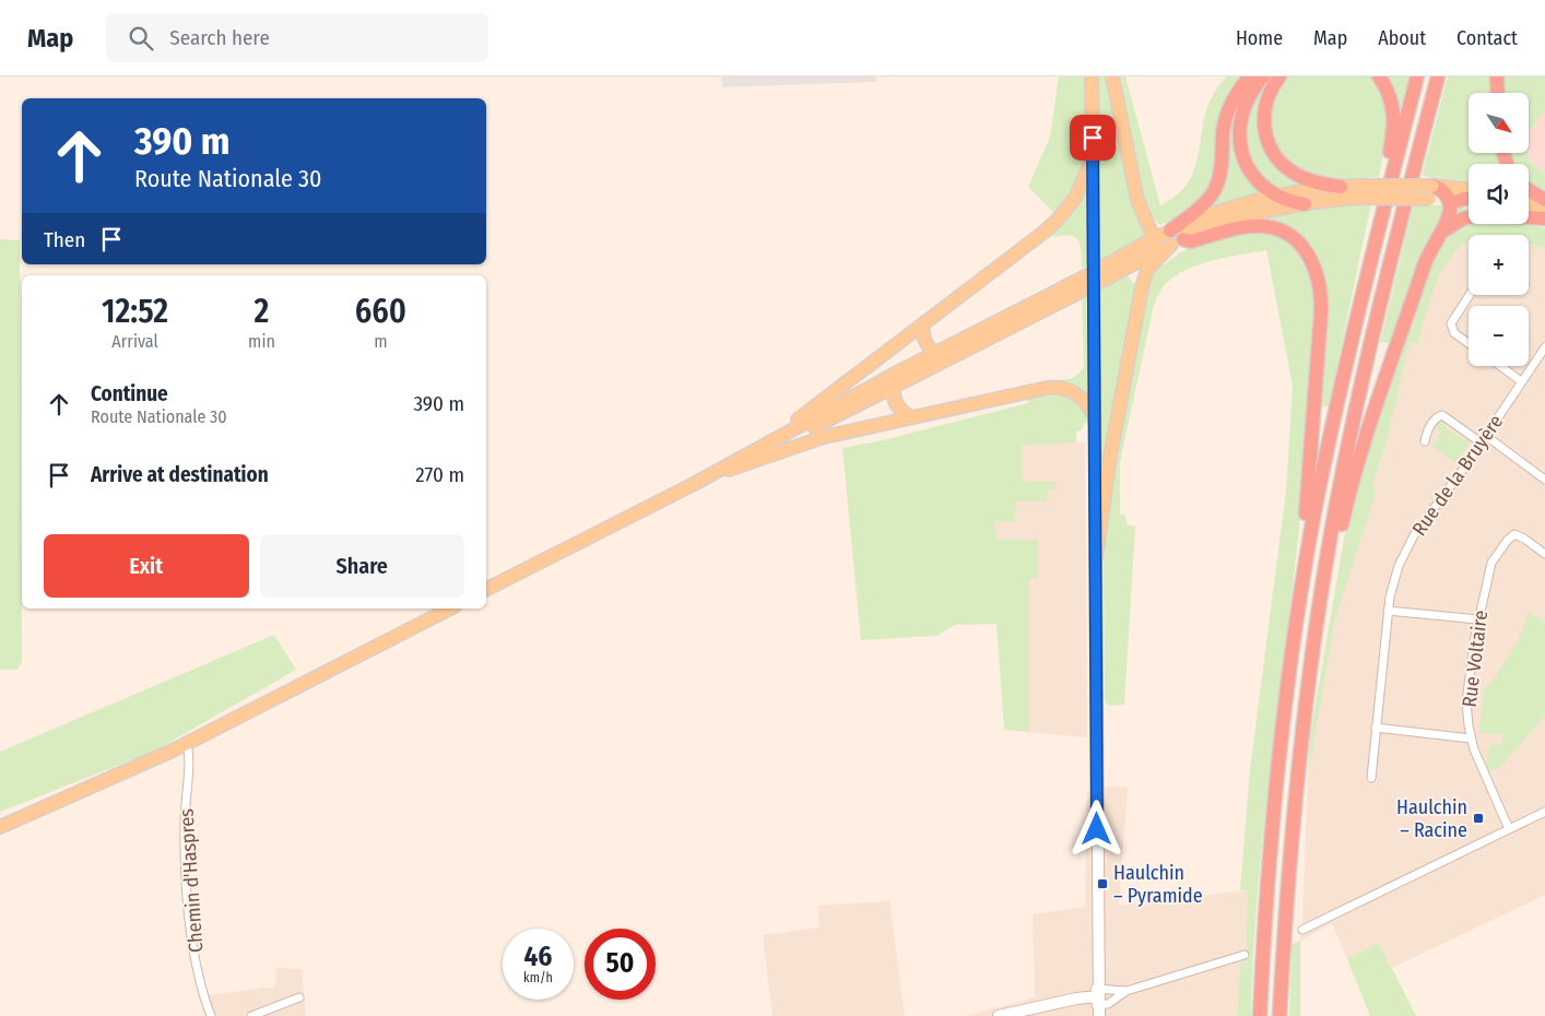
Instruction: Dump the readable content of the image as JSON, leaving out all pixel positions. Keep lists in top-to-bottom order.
{
  "streets": {
    "street": ["Rue de la Bruyère", "Rue Voltaire", "Chemin d'Haspres"]
  },
  "places": {
    "transit": ["Haulchin – Racine", "Haulchin – Pyramide"]
  },
  "north": "bottom right",
  "page": {
    "header": "Map",
    "search": "Search here",
    "nav": [
      "Home",
      "Map",
      "About",
      "Contact"
    ],
    "map_buttons": ["+", "−"],
    "turn": ["390 m", "Route Nationale 30"],
    "then": "Then",
    "eta": [
      "12:52",
      "Arrival",
      "2",
      "min",
      "660",
      "m"
    ],
    "list": [
      {
        "name": "Continue",
        "note": "Route Nationale 30",
        "value": "390 m"
      },
      {
        "name": "Arrive at destination",
        "value": "270 m"
      }
    ],
    "buttons": ["Exit", "Share"],
    "speed": "46 km/h",
    "limit": "50"
  }
}
